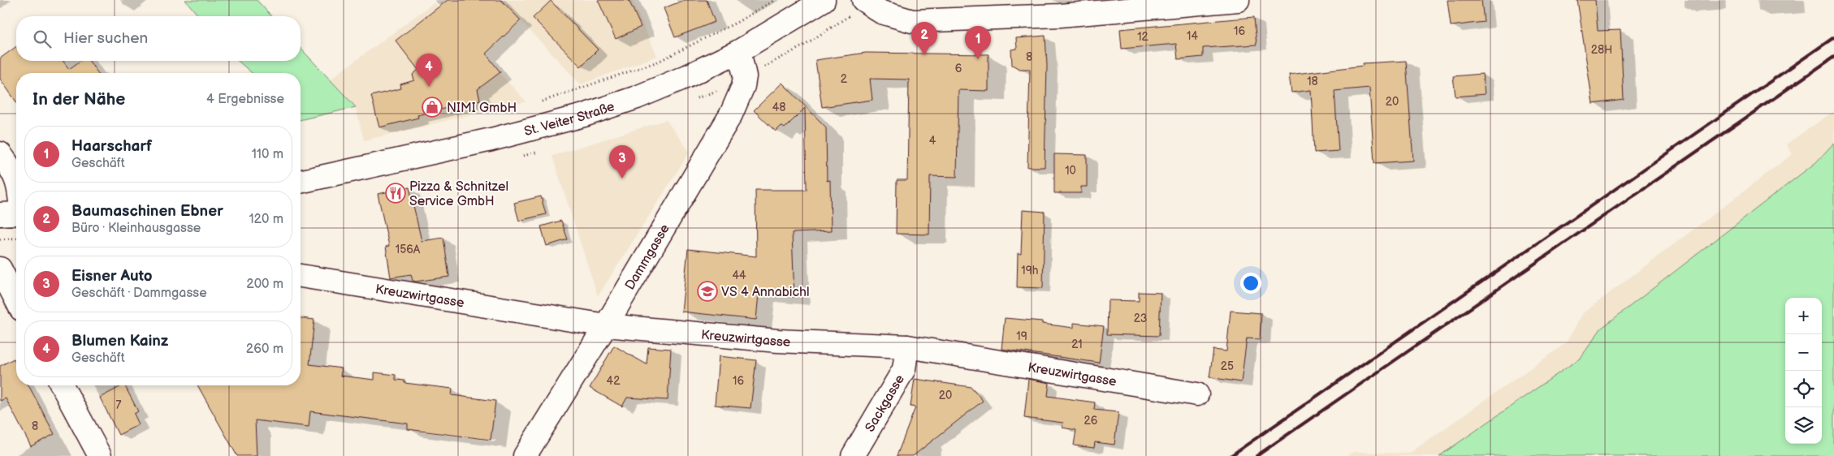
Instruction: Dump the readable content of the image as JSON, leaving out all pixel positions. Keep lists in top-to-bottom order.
{
  "streets": {
    "street": [
      "St. Veiter Straße",
      "Dammgasse",
      "Kreuzwirtgasse",
      "Sackgasse"
    ]
  },
  "crossings": [
    ["St. Veiter Straße", "Dammgasse"],
    ["Dammgasse", "Kreuzwirtgasse"],
    ["Kreuzwirtgasse", "Sackgasse"]
  ],
  "places": {
    "shop": ["NIMI GmbH"],
    "restaurant": ["Pizza & Schnitzel Service GmbH"],
    "school or university": ["VS 4 Annabichl"]
  },
  "house_numbers": [
    "16",
    "14",
    "12",
    "28H",
    "8",
    "6",
    "2",
    "18",
    "20",
    "48",
    "4",
    "10",
    "156A",
    "19h",
    "44",
    "23",
    "19",
    "21",
    "25",
    "42",
    "16",
    "20",
    "7",
    "26",
    "8"
  ],
  "page": {
    "search": "Hier suchen",
    "pins": [
      "2",
      "1",
      "4",
      "3"
    ],
    "heading": ["In der Nähe", "4 Ergebnisse"],
    "list": [
      {
        "mark": "1",
        "name": "Haarscharf",
        "note": "Geschäft",
        "value": "110 m"
      },
      {
        "mark": "2",
        "name": "Baumaschinen Ebner",
        "note": "Büro · Kleinhausgasse",
        "value": "120 m"
      },
      {
        "mark": "3",
        "name": "Eisner Auto",
        "note": "Geschäft · Dammgasse",
        "value": "200 m"
      },
      {
        "mark": "4",
        "name": "Blumen Kainz",
        "note": "Geschäft",
        "value": "260 m"
      }
    ],
    "map_buttons": ["+", "−"]
  }
}
